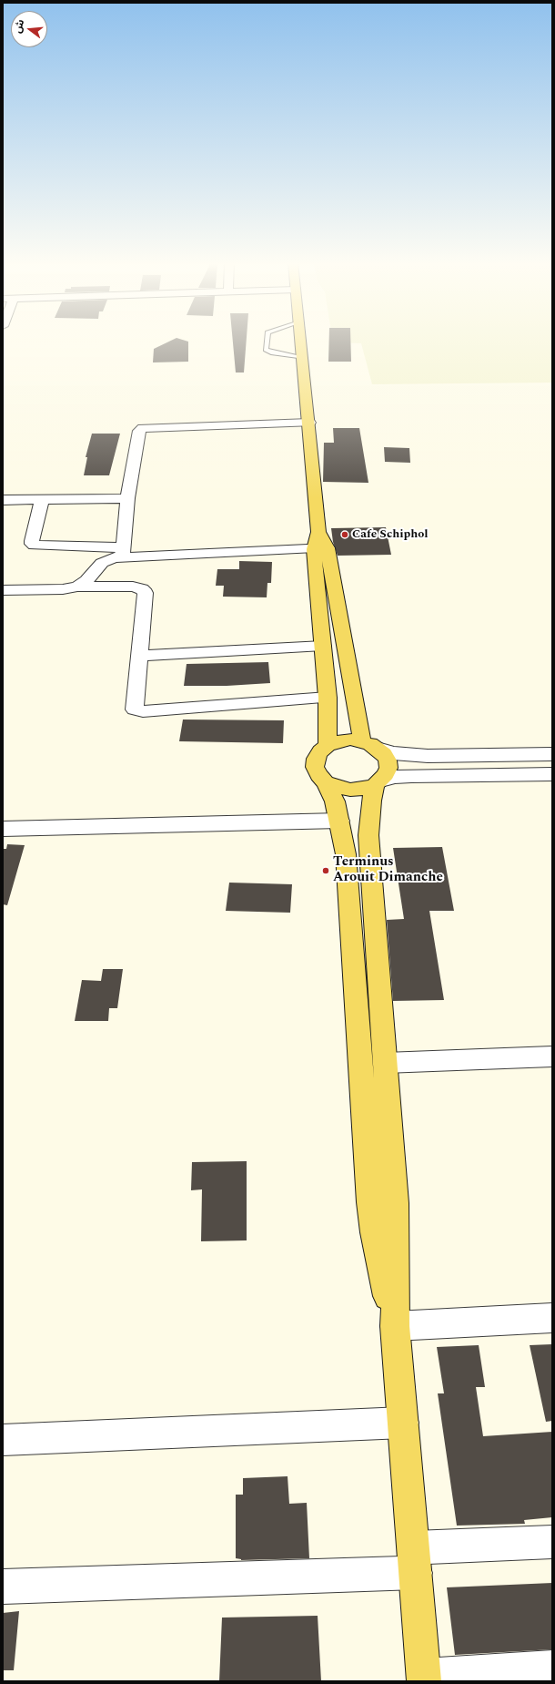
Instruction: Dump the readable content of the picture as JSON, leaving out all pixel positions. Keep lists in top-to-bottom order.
{
  "places": ["Cafe Schiphol", "Terminus Arouit Dimanche"],
  "north": "left"
}
